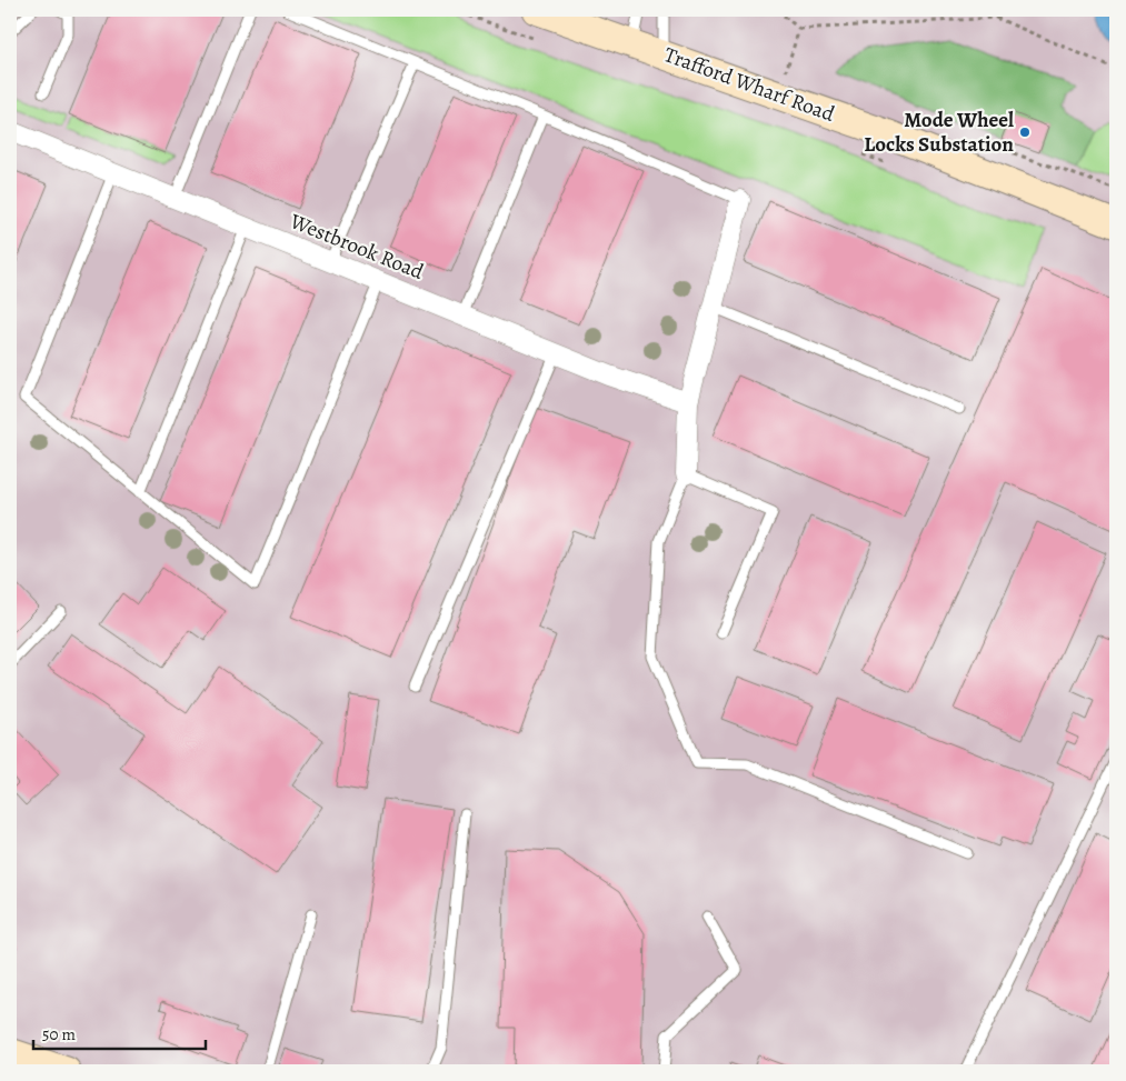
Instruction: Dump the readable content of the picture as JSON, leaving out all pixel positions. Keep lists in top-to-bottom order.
{
  "streets": {
    "street": ["Trafford Wharf Road", "Westbrook Road"]
  },
  "places": ["Mode Wheel Locks Substation"],
  "scale_bar": "50 m"
}
